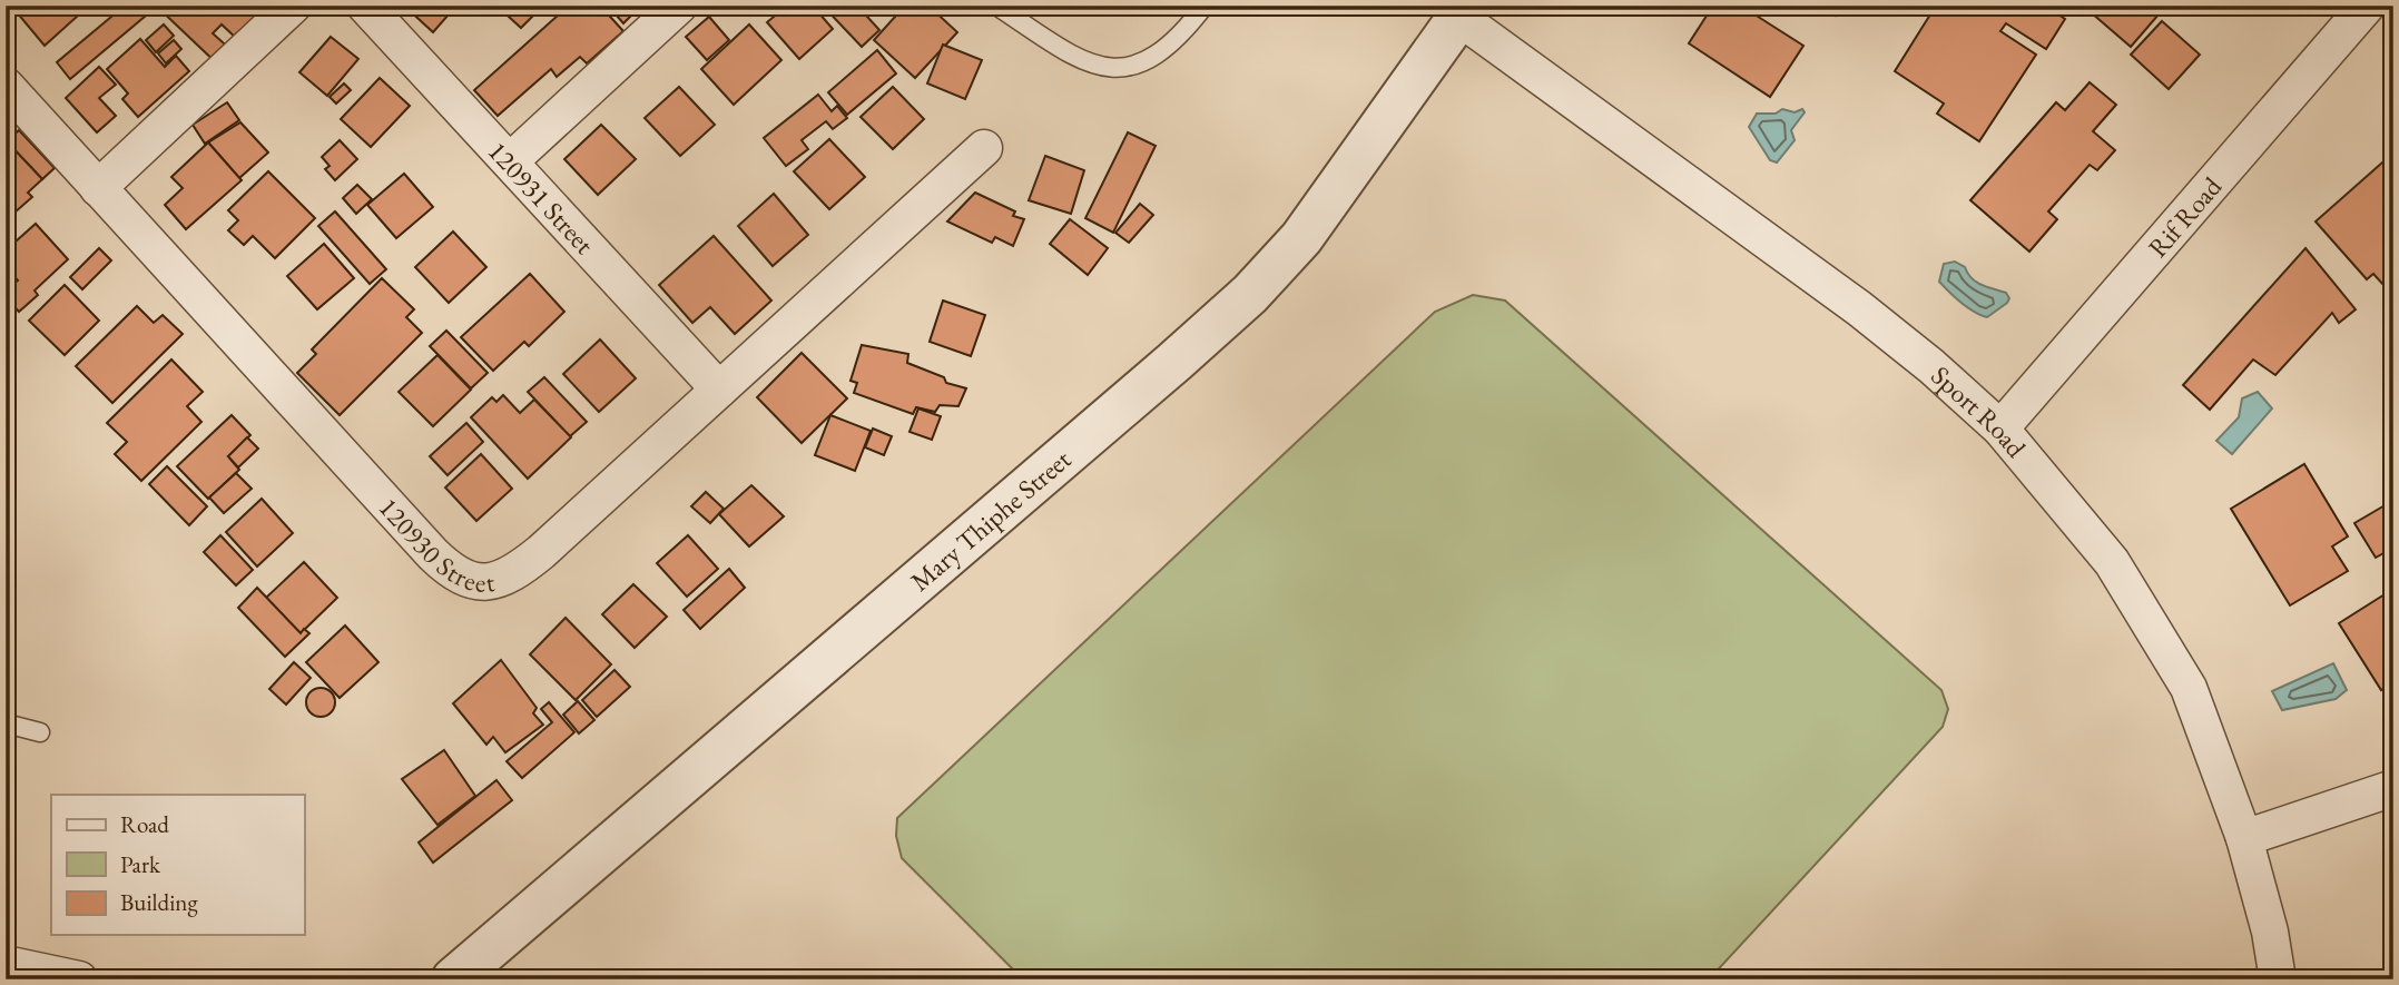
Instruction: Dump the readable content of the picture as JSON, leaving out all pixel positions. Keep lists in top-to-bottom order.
{
  "streets": {
    "street": [
      "120931 Street",
      "Rif Road",
      "Sport Road",
      "Mary Thiphe Street",
      "120930 Street"
    ]
  },
  "crossings": [
    ["120931 Street", "120930 Street"],
    ["Rif Road", "Sport Road"],
    ["Sport Road", "Mary Thiphe Street"]
  ],
  "legend": ["Road", "Park", "Building"]
}
